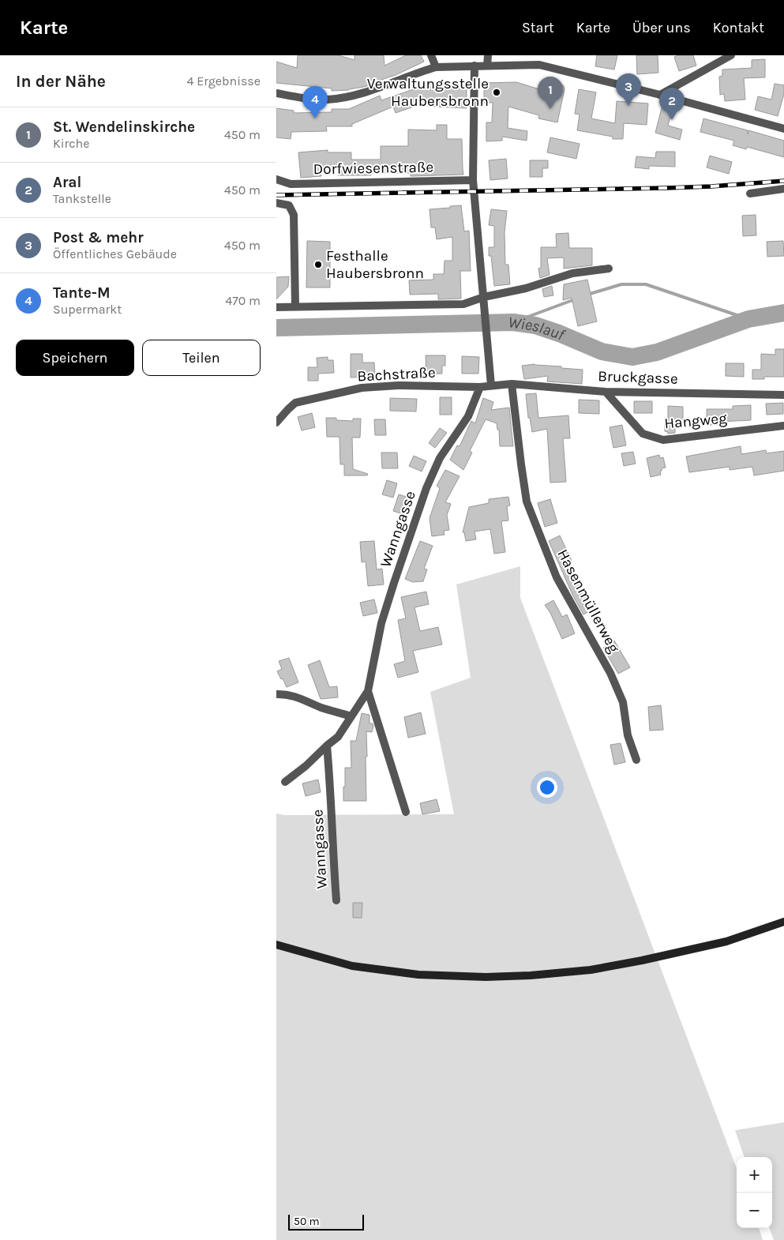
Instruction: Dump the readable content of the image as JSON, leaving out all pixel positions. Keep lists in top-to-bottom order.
{
  "streets": {
    "street": [
      "Dorfwiesenstraße",
      "Bachstraße",
      "Bruckgasse",
      "Hangweg",
      "Wanngasse",
      "Hasenmüllerweg"
    ]
  },
  "crossings": [
    ["Bachstraße", "Bruckgasse"],
    ["Bachstraße", "Wanngasse"],
    ["Bruckgasse", "Hangweg"],
    ["Bruckgasse", "Wanngasse"],
    ["Bruckgasse", "Hasenmüllerweg"]
  ],
  "water": ["Wieslauf"],
  "places": ["Verwaltungsstelle Haubersbronn", "Festhalle Haubersbronn"],
  "scale_bar": "50 m",
  "page": {
    "header": "Karte",
    "nav": [
      "Start",
      "Karte",
      "Über uns",
      "Kontakt"
    ],
    "heading": ["In der Nähe", "4 Ergebnisse"],
    "pins": [
      "3",
      "1",
      "4",
      "2"
    ],
    "list": [
      {
        "mark": "1",
        "name": "St. Wendelinskirche",
        "note": "Kirche",
        "value": "450 m"
      },
      {
        "mark": "2",
        "name": "Aral",
        "note": "Tankstelle",
        "value": "450 m"
      },
      {
        "mark": "3",
        "name": "Post & mehr",
        "note": "Öffentliches Gebäude",
        "value": "450 m"
      },
      {
        "mark": "4",
        "name": "Tante-M",
        "note": "Supermarkt",
        "value": "470 m"
      }
    ],
    "buttons": ["Speichern", "Teilen"],
    "map_buttons": ["+", "−"],
    "scale": "50 m"
  }
}
